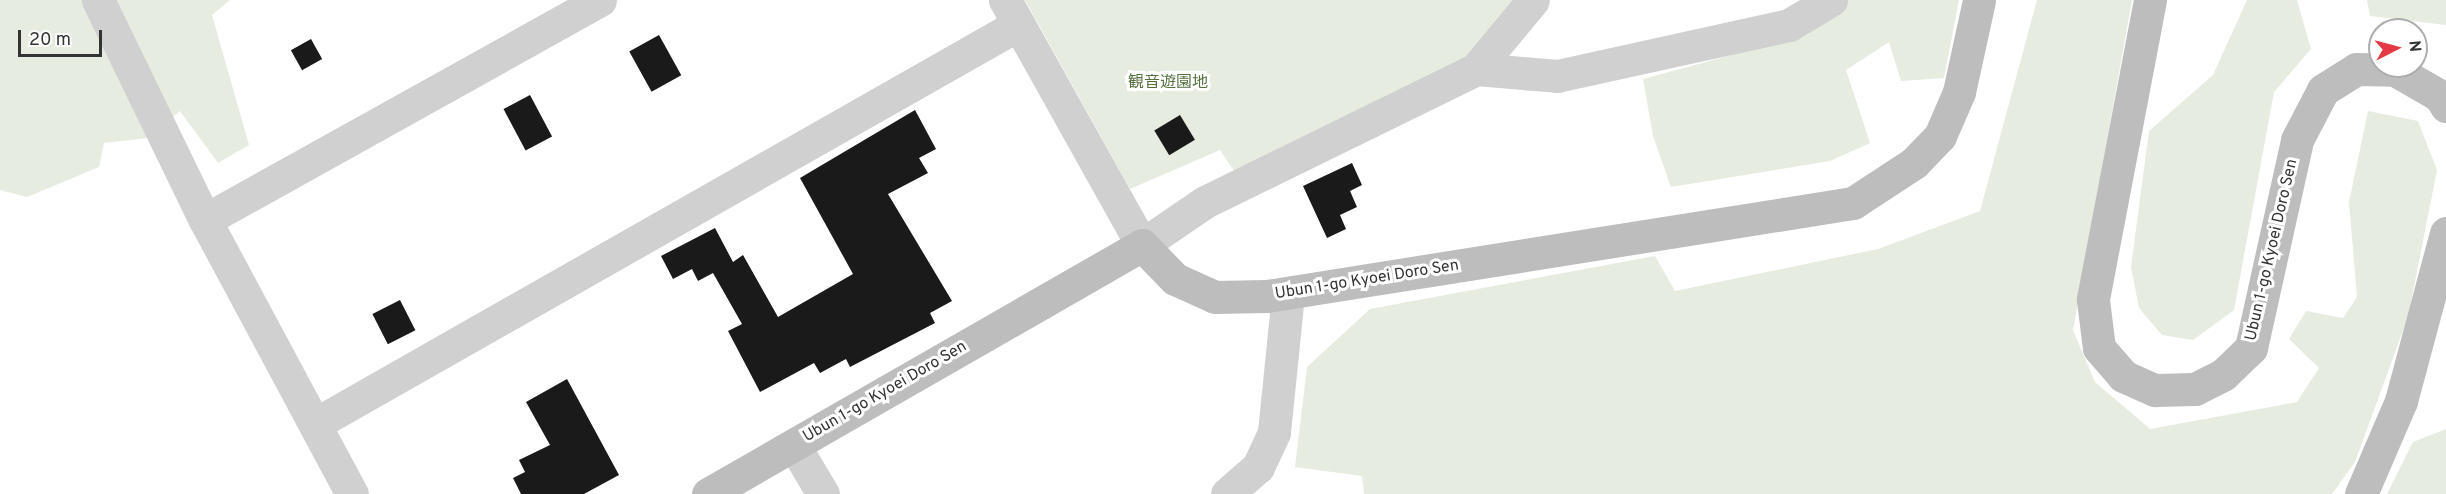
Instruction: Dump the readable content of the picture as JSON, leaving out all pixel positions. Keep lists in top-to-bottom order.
{
  "streets": {
    "street": ["Ubun 1-go Kyoei Doro Sen"]
  },
  "parks": ["観音遊園地"],
  "scale_bar": "20 m",
  "north": "right"
}
